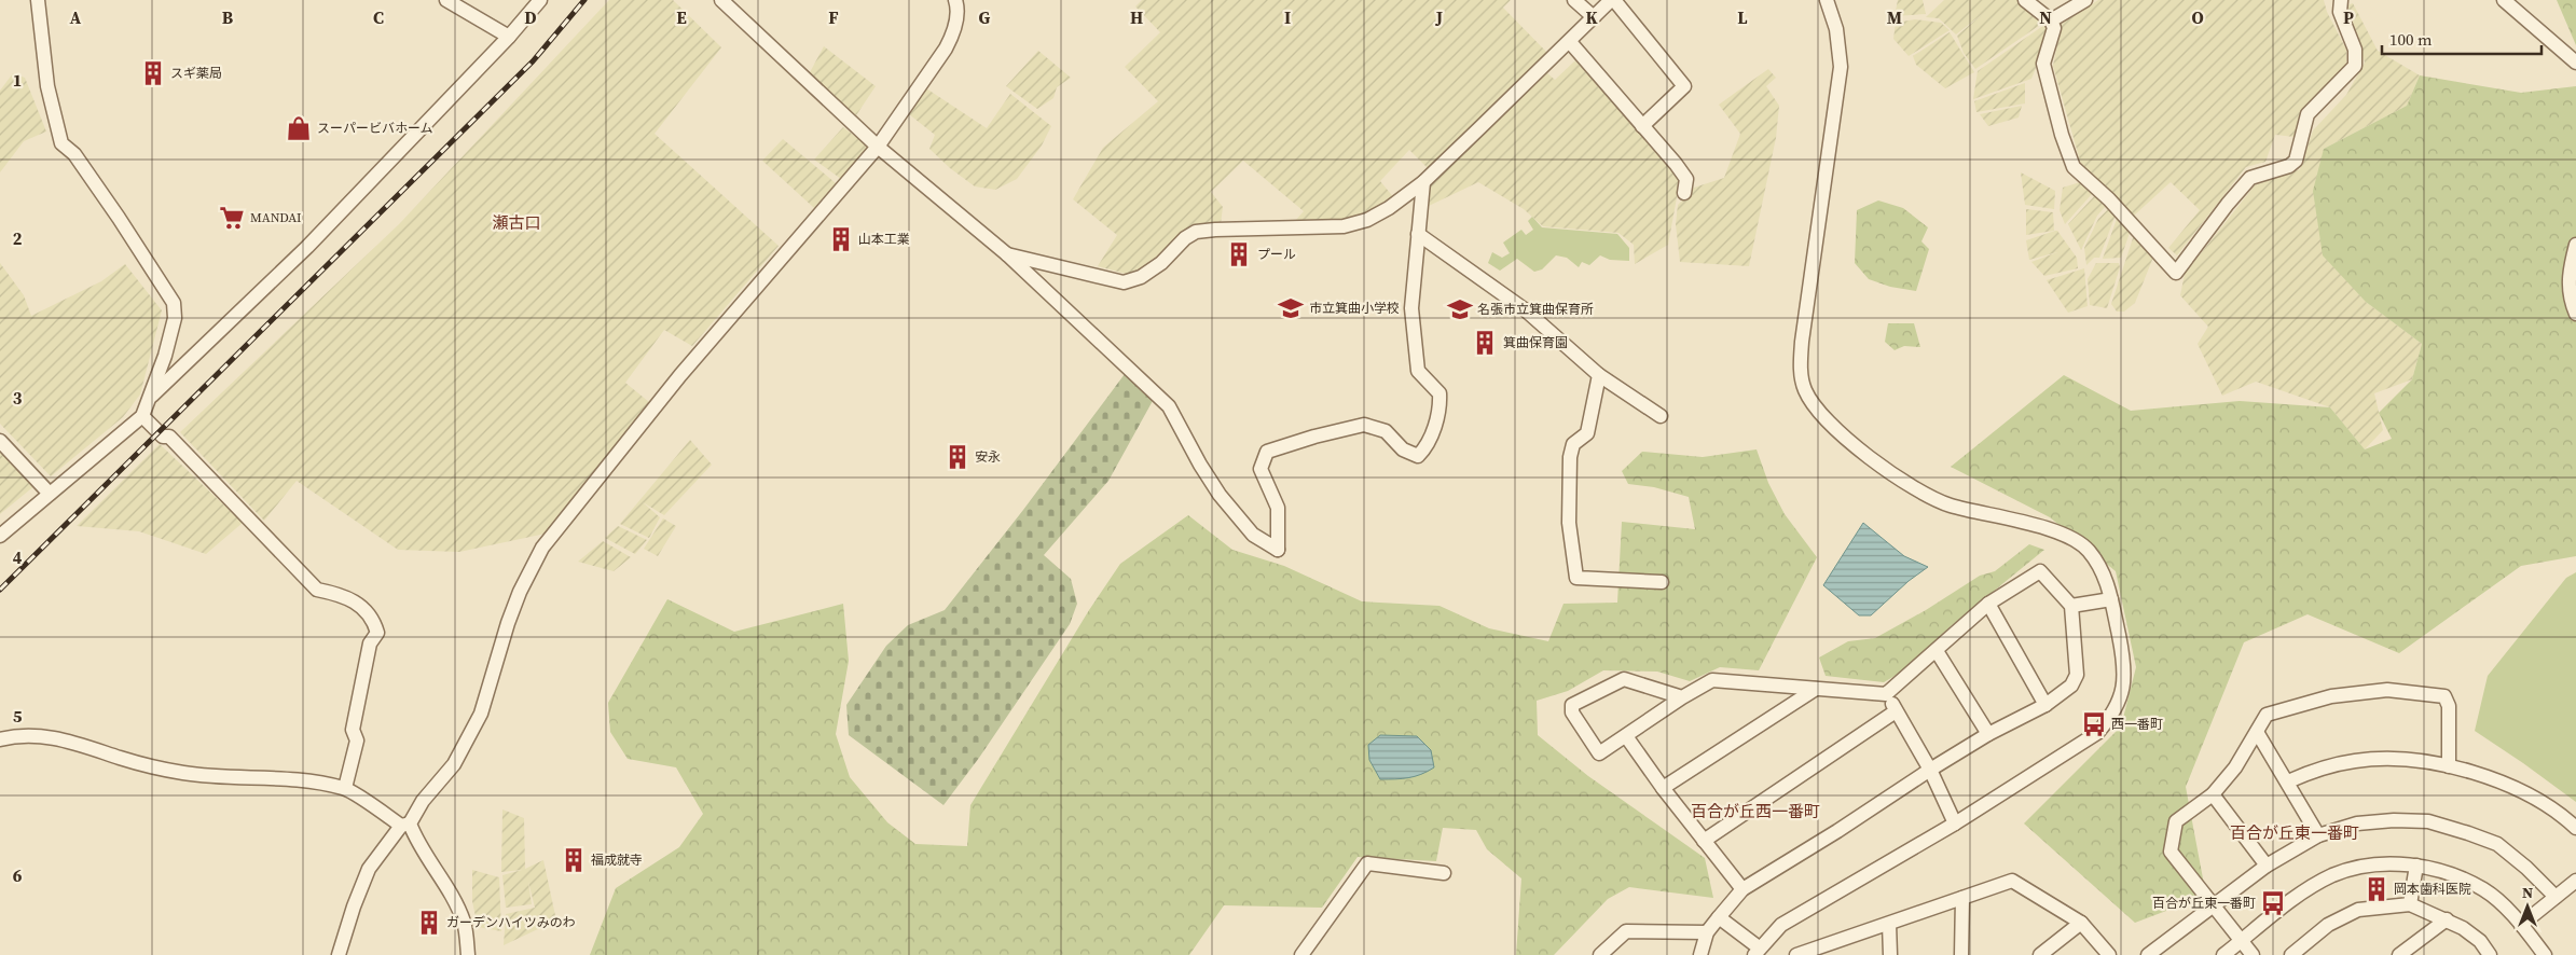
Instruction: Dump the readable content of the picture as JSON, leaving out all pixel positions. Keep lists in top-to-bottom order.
{
  "districts": ["瀬古口", "百合が丘西一番町", "百合が丘東一番町"],
  "places": {
    "building": [
      "スギ薬局",
      "山本工業",
      "プール",
      "箕曲保育園",
      "安永",
      "福成就寺",
      "岡本歯科医院",
      "ガーデンハイツみのわ"
    ],
    "shop": ["スーパービバホーム"],
    "supermarket": ["MANDAI"],
    "school or university": ["市立箕曲小学校", "名張市立箕曲保育所"],
    "bus stop": ["西一番町", "百合が丘東一番町"]
  },
  "scale_bar": "100 m",
  "north": "top",
  "grid": {
    "columns": [
      "A",
      "B",
      "C",
      "D",
      "E",
      "F",
      "G",
      "H",
      "I",
      "J",
      "K",
      "L",
      "M",
      "N",
      "O",
      "P"
    ],
    "rows": [
      "1",
      "2",
      "3",
      "4",
      "5",
      "6"
    ]
  }
}
